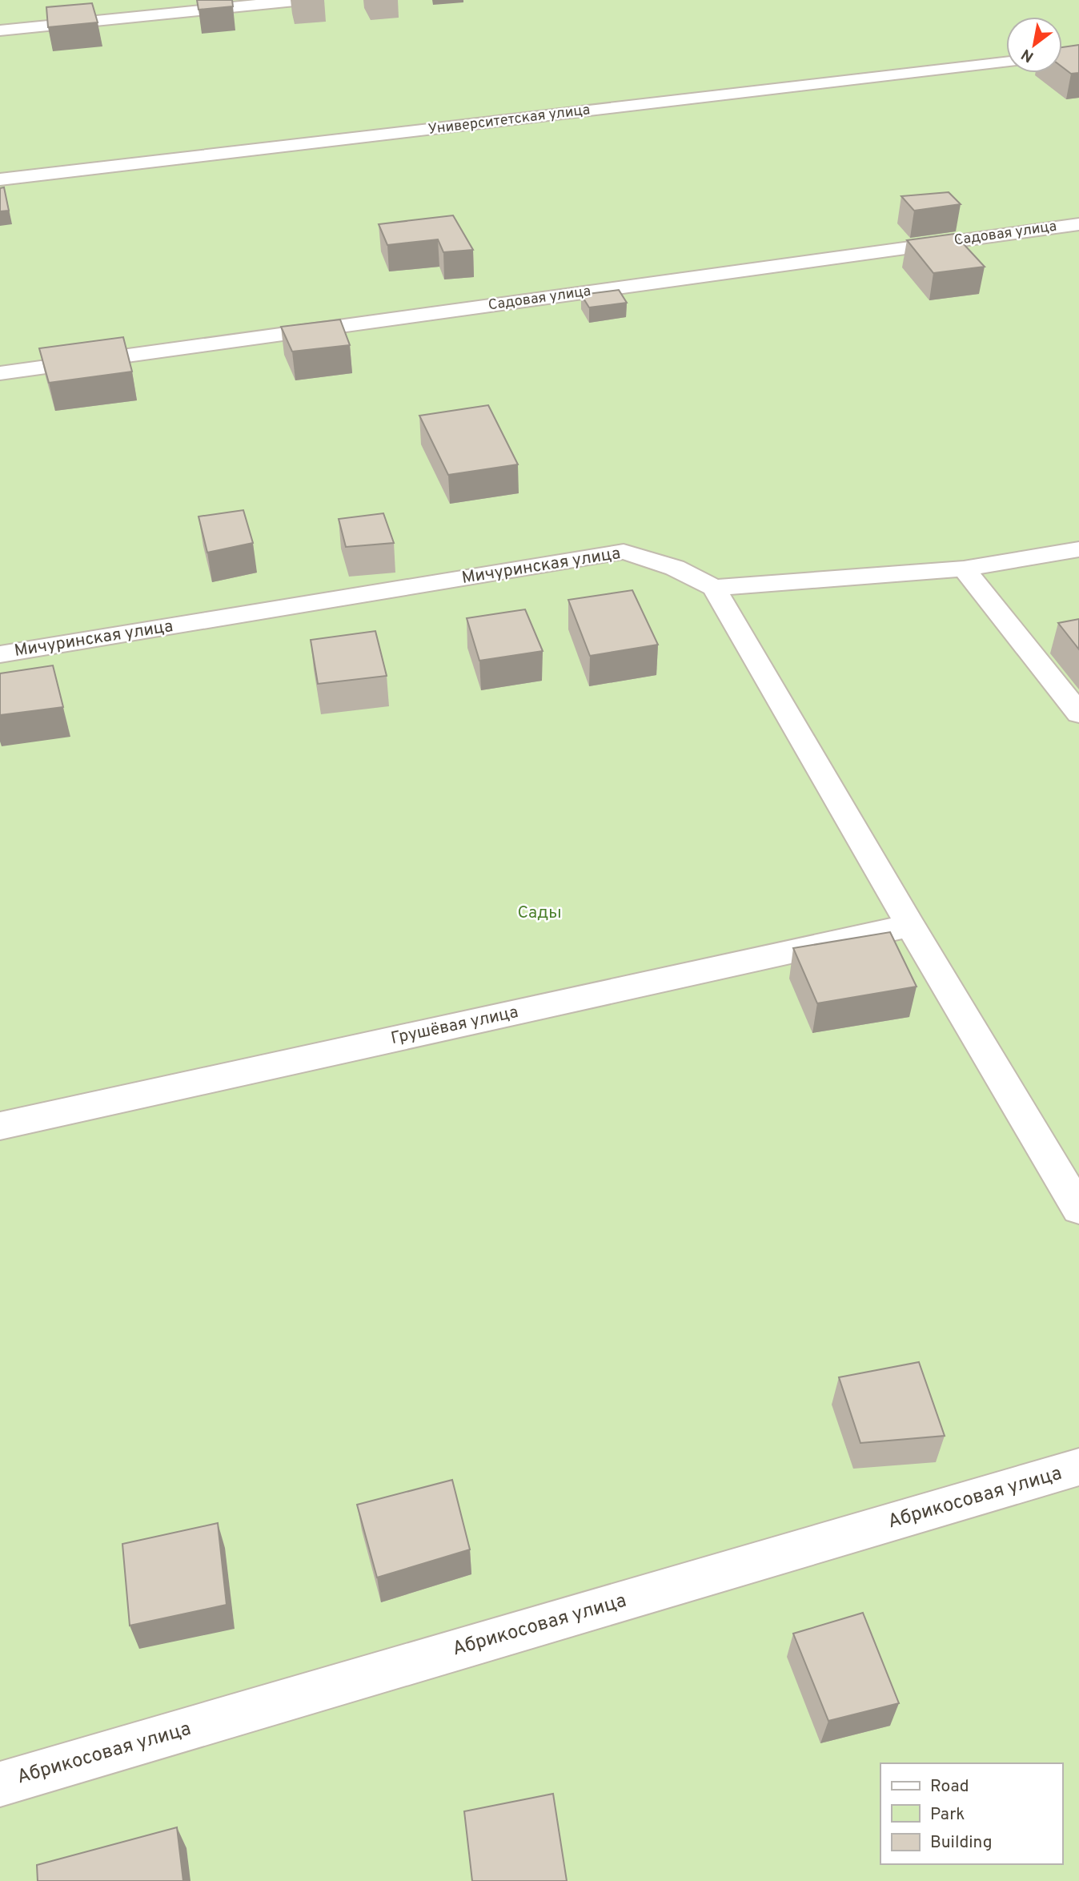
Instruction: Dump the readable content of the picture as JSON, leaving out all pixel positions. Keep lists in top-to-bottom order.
{
  "streets": {
    "street": [
      "Университетская улица",
      "Садовая улица",
      "Мичуринская улица",
      "Грушёвая улица",
      "Абрикосовая улица"
    ]
  },
  "parks": ["Сады"],
  "legend": ["Road", "Park", "Building"],
  "north": "bottom left"
}
